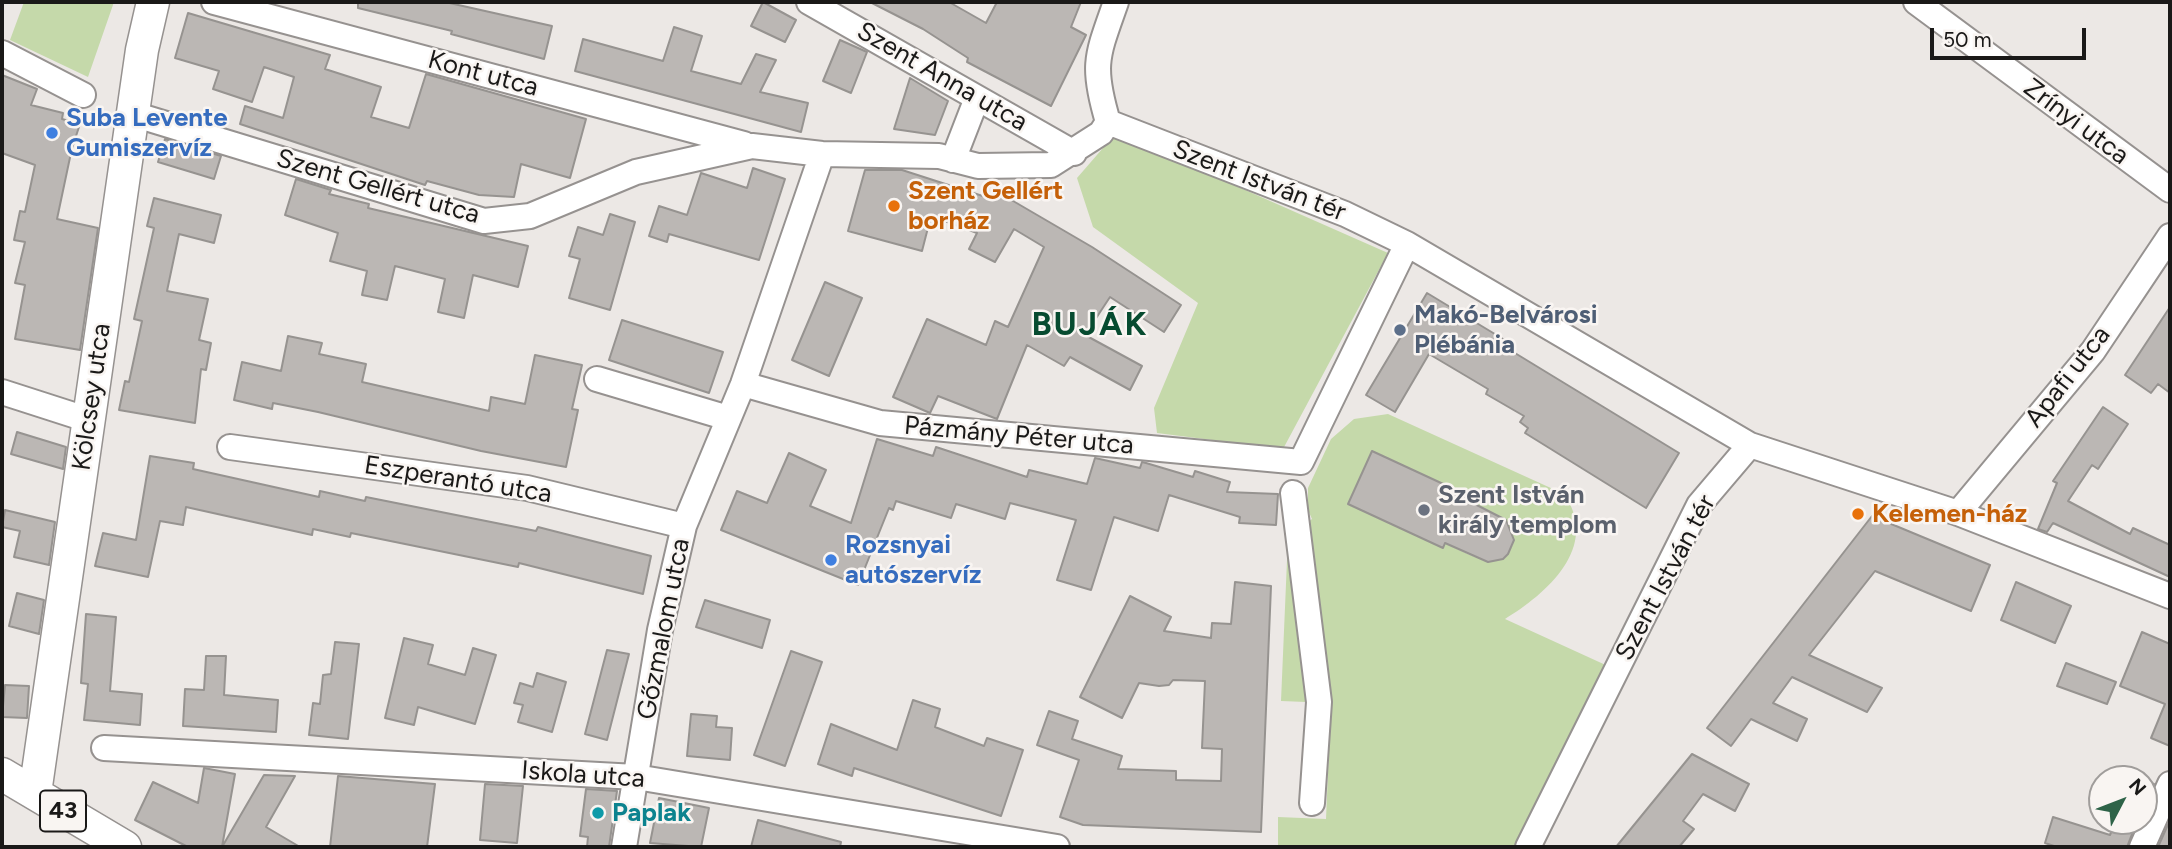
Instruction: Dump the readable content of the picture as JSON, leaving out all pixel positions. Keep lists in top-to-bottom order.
{
  "streets": {
    "main road": ["Kölcsey utca", "43"],
    "street": [
      "Kont utca",
      "Szent Anna utca",
      "Zrínyi utca",
      "Szent István tér",
      "Szent Gellért utca",
      "Apafi utca",
      "Pázmány Péter utca",
      "Eszperantó utca",
      "Gőzmalom utca",
      "Iskola utca"
    ]
  },
  "crossings": [
    ["Kont utca", "Szent Gellért utca"],
    ["Szent Anna utca", "Szent Gellért utca"],
    ["Szent István tér", "Szent Gellért utca"],
    ["Szent István tér", "Pázmány Péter utca"],
    ["Szent Gellért utca", "Kölcsey utca"],
    ["Szent Gellért utca", "Gőzmalom utca"],
    ["Kölcsey utca", "43"],
    ["Pázmány Péter utca", "Gőzmalom utca"],
    ["Eszperantó utca", "Gőzmalom utca"],
    ["Gőzmalom utca", "Iskola utca"]
  ],
  "districts": ["BUJÁK"],
  "places": [
    "Suba Levente Gumiszervíz",
    "Szent Gellért borház",
    "Makó-Belvárosi Plébánia",
    "Szent István király templom",
    "Kelemen-ház",
    "Rozsnyai autószervíz",
    "Paplak"
  ],
  "scale_bar": "50 m",
  "north": "top right"
}
